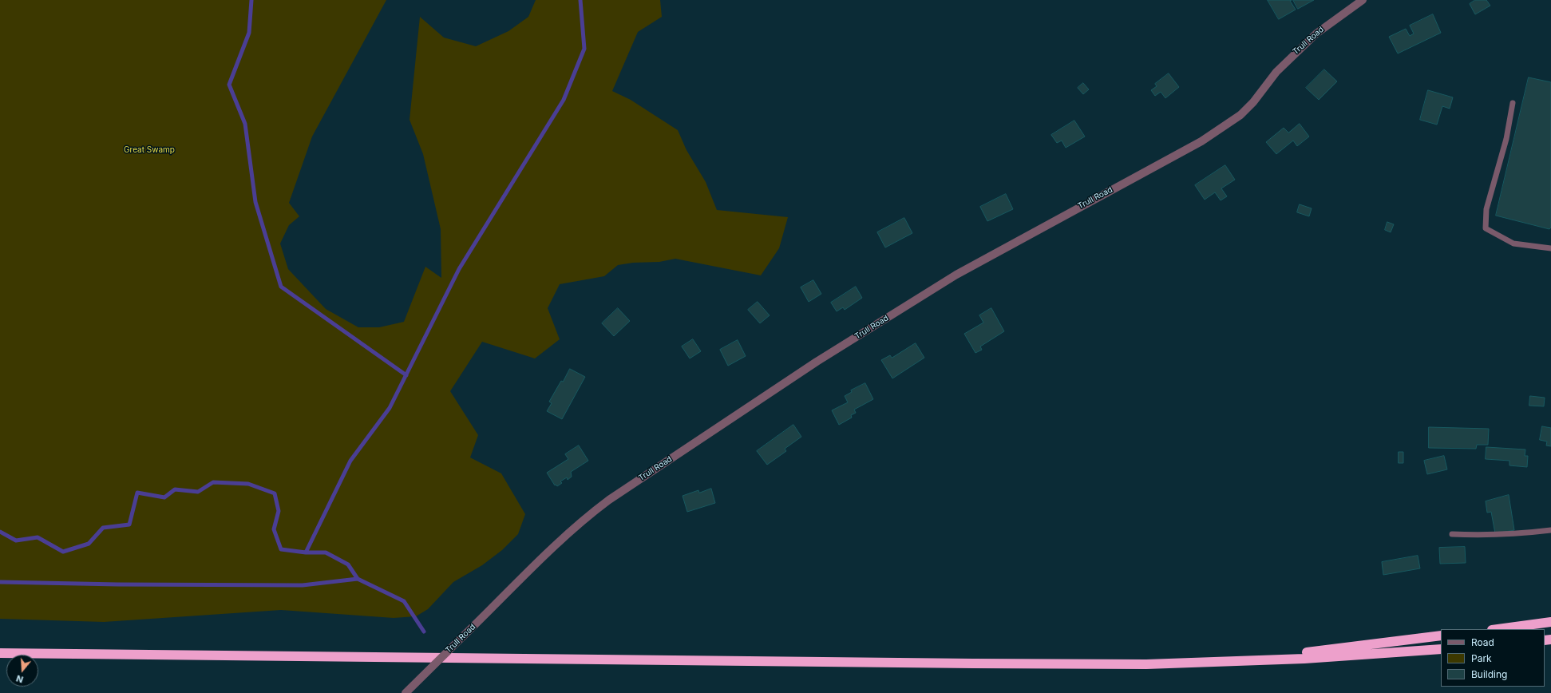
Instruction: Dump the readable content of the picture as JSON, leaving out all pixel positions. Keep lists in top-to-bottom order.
{
  "streets": {
    "street": ["Trull Road"]
  },
  "parks": ["Great Swamp"],
  "legend": ["Road", "Park", "Building"],
  "north": "bottom"
}
